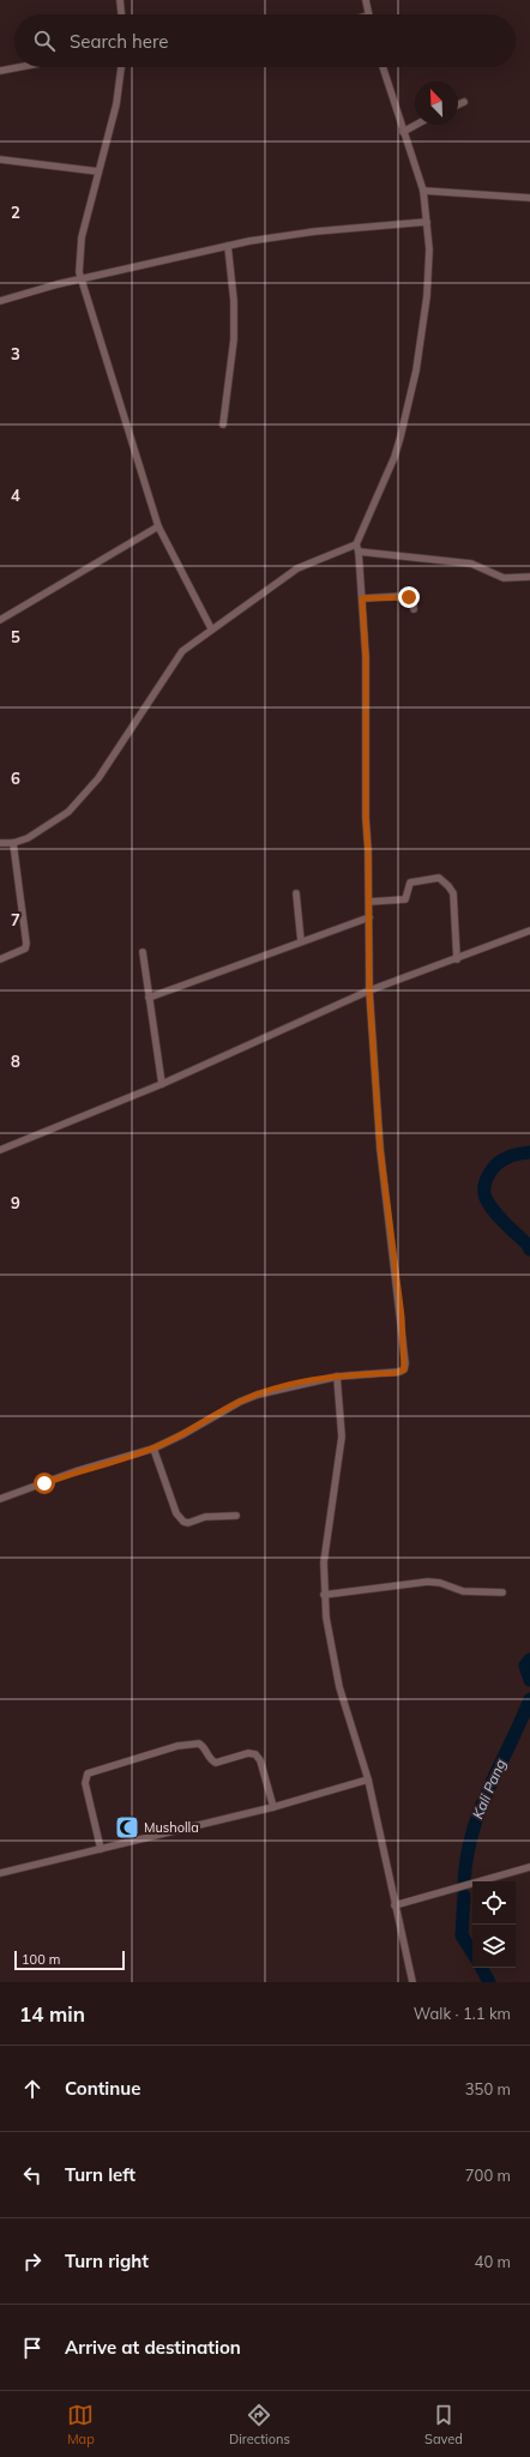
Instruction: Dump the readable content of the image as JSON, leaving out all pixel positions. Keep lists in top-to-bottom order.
{
  "water": ["Kali Pang"],
  "places": {
    "mosque": ["Musholla"]
  },
  "scale_bar": "100 m",
  "north": "top left",
  "page": {
    "search": "Search here",
    "scale": "100 m",
    "heading": ["14 min", "Walk · 1.1 km"],
    "list": [
      ["Continue", "350 m"],
      ["Turn left", "700 m"],
      ["Turn right", "40 m"],
      "Arrive at destination"
    ],
    "nav": ["Map", "Directions", "Saved"]
  },
  "grid": {
    "rows": [
      "2",
      "3",
      "4",
      "5",
      "6",
      "7",
      "8",
      "9"
    ]
  }
}
